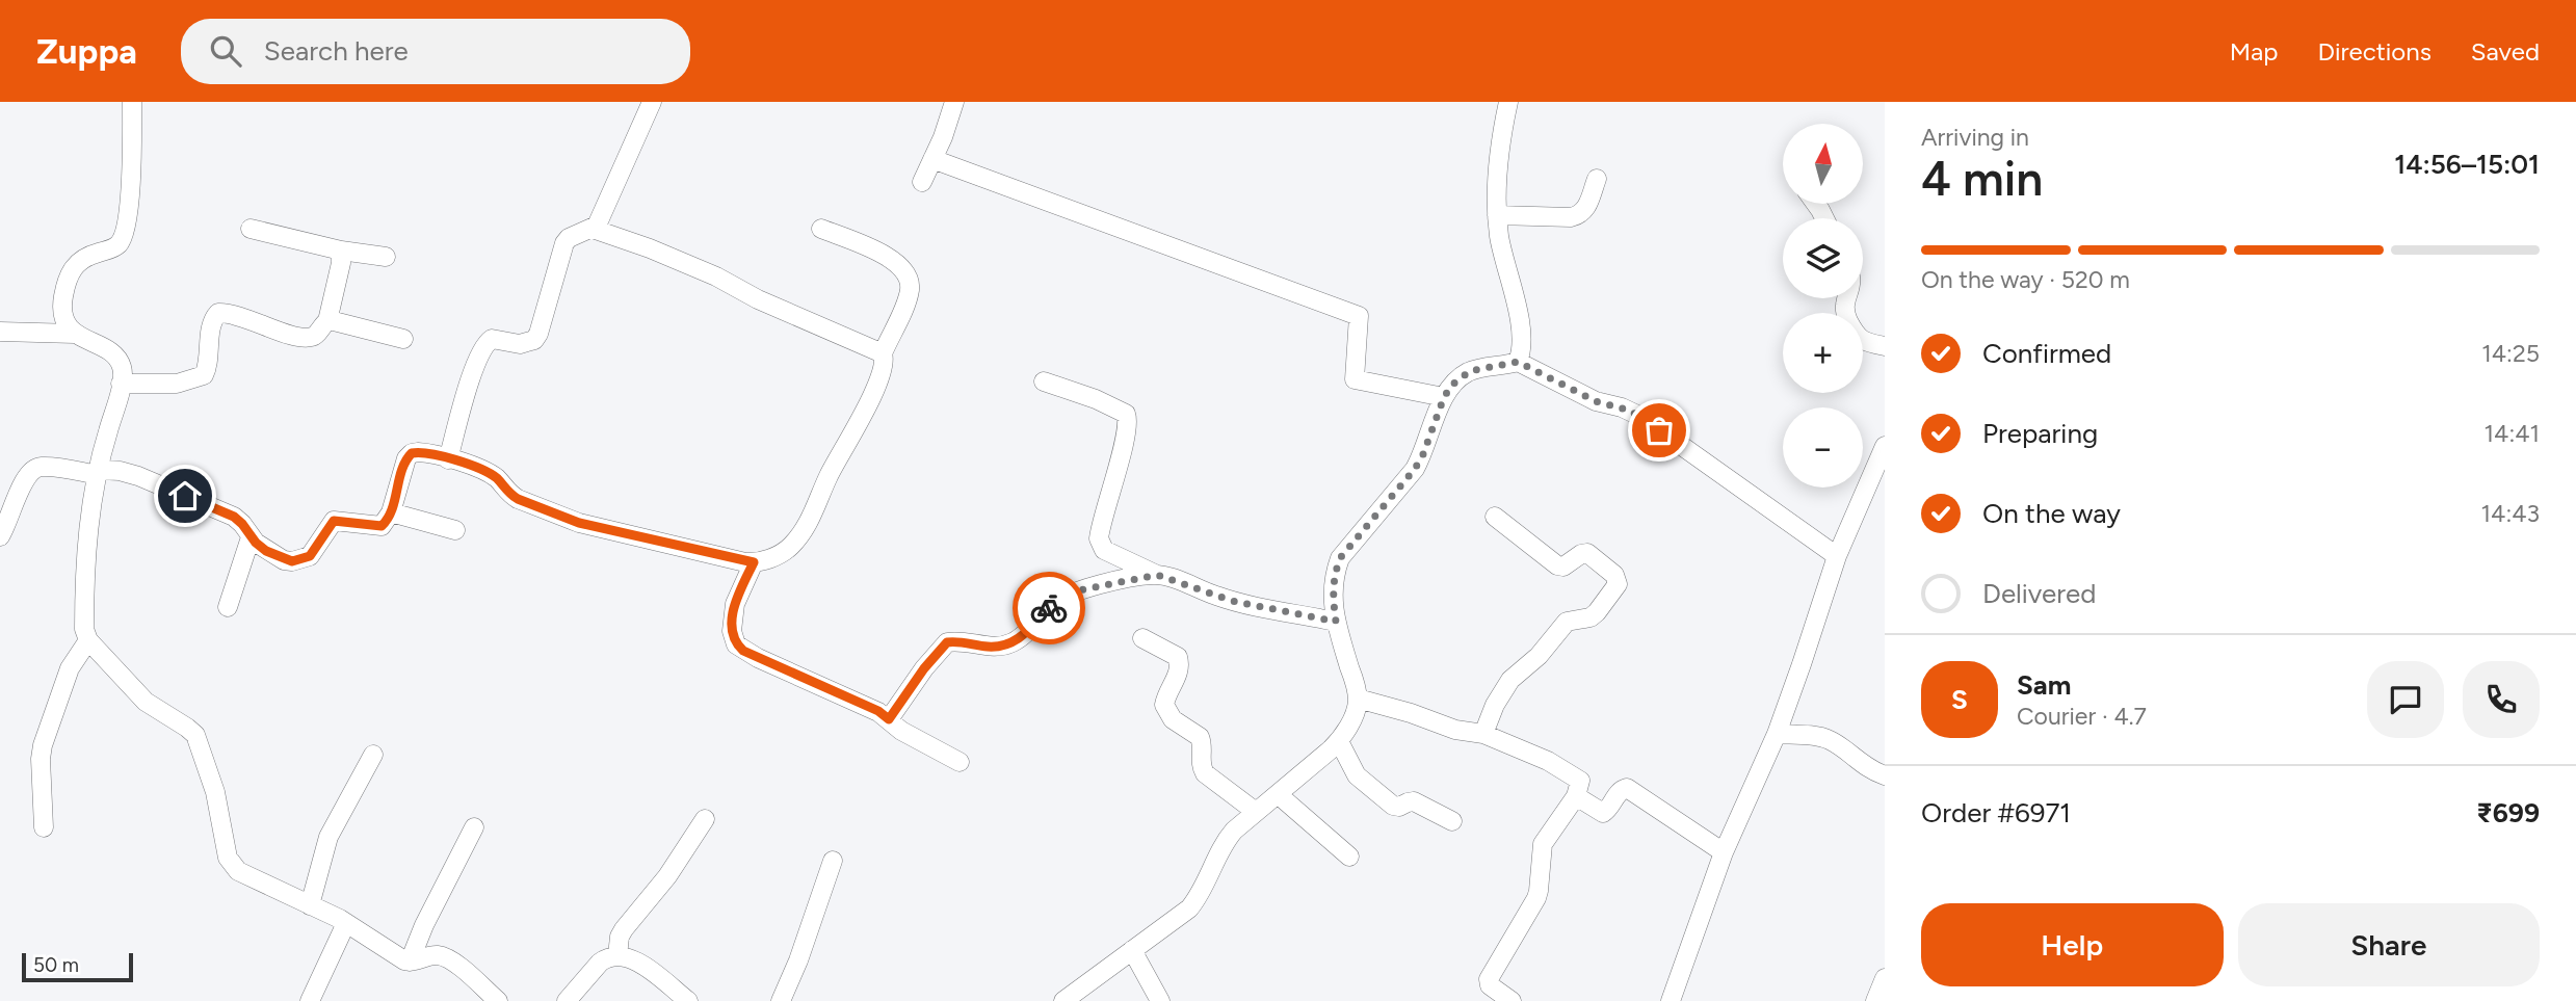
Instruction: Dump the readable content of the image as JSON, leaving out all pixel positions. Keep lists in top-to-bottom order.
{
  "scale_bar": "50 m",
  "north": "top",
  "page": {
    "header": "Zuppa",
    "search": "Search here",
    "nav": ["Map", "Directions", "Saved"],
    "heading": ["4 min", "Arriving in", "14:56–15:01"],
    "panel": [
      "Sam",
      "Courier · 4.7",
      "Order #6971",
      "₹699"
    ],
    "map_buttons": ["+", "−"],
    "bar": "On the way · 520 m",
    "list": [
      ["Confirmed", "14:25"],
      ["Preparing", "14:41"],
      ["On the way", "14:43"],
      "Delivered"
    ],
    "round": "S",
    "buttons": ["Help", "Share"],
    "scale": "50 m"
  }
}
